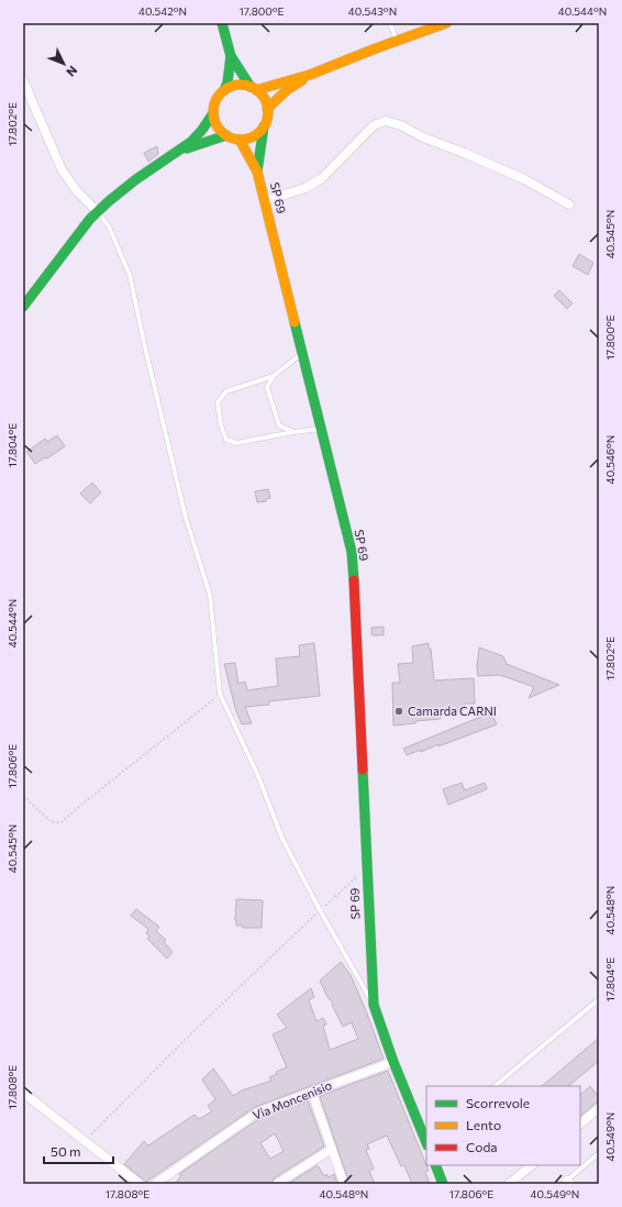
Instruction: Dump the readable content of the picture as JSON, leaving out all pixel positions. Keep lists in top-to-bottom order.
{
  "streets": {
    "main road": ["SP 69"],
    "street": ["Via Moncenisio"]
  },
  "crossings": [
    ["SP 69", "Via Moncenisio"]
  ],
  "places": ["Camarda CARNI"],
  "legend": ["Scorrevole", "Lento", "Coda"],
  "scale_bar": "50 m",
  "north": "bottom right",
  "coordinates": [
    "40.542°N",
    "17.800°E",
    "40.543°N",
    "40.544°N",
    "17.802°E",
    "40.545°N",
    "17.804°E",
    "40.546°N",
    "17.806°E",
    "40.548°N",
    "17.808°E",
    "40.549°N"
  ]
}
